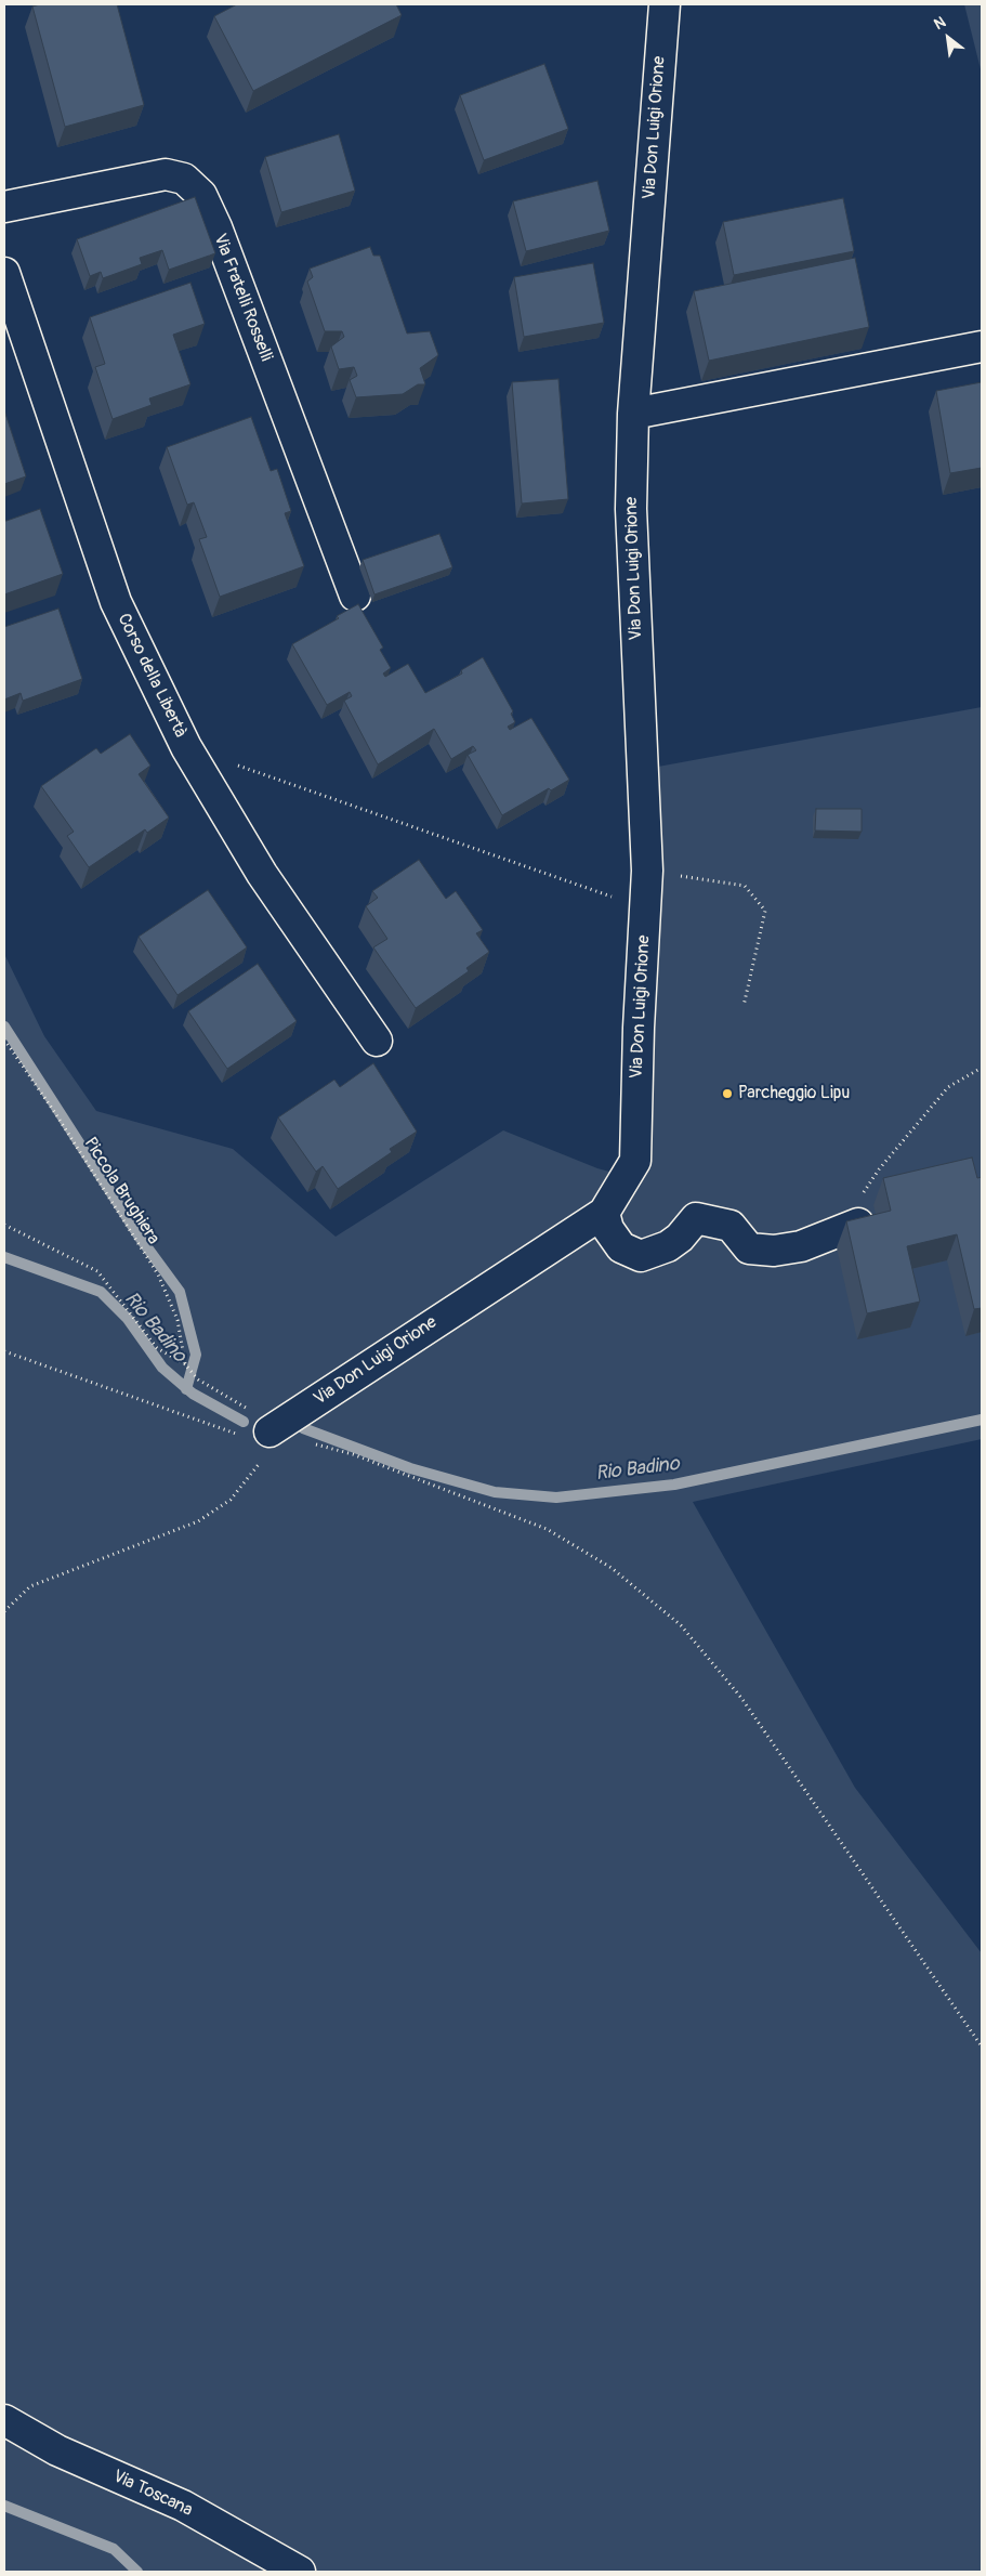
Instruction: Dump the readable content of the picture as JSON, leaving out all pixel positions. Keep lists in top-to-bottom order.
{
  "streets": {
    "street": [
      "Via Don Luigi Orione",
      "Via Fratelli Rosselli",
      "Corso della Libertà",
      "Via Toscana"
    ],
    "path": ["Piccola Brughiera"]
  },
  "crossings": [
    ["Via Don Luigi Orione", "Piccola Brughiera"]
  ],
  "water": ["Rio Badino"],
  "places": ["Parcheggio Lipu"],
  "north": "top left"
}
